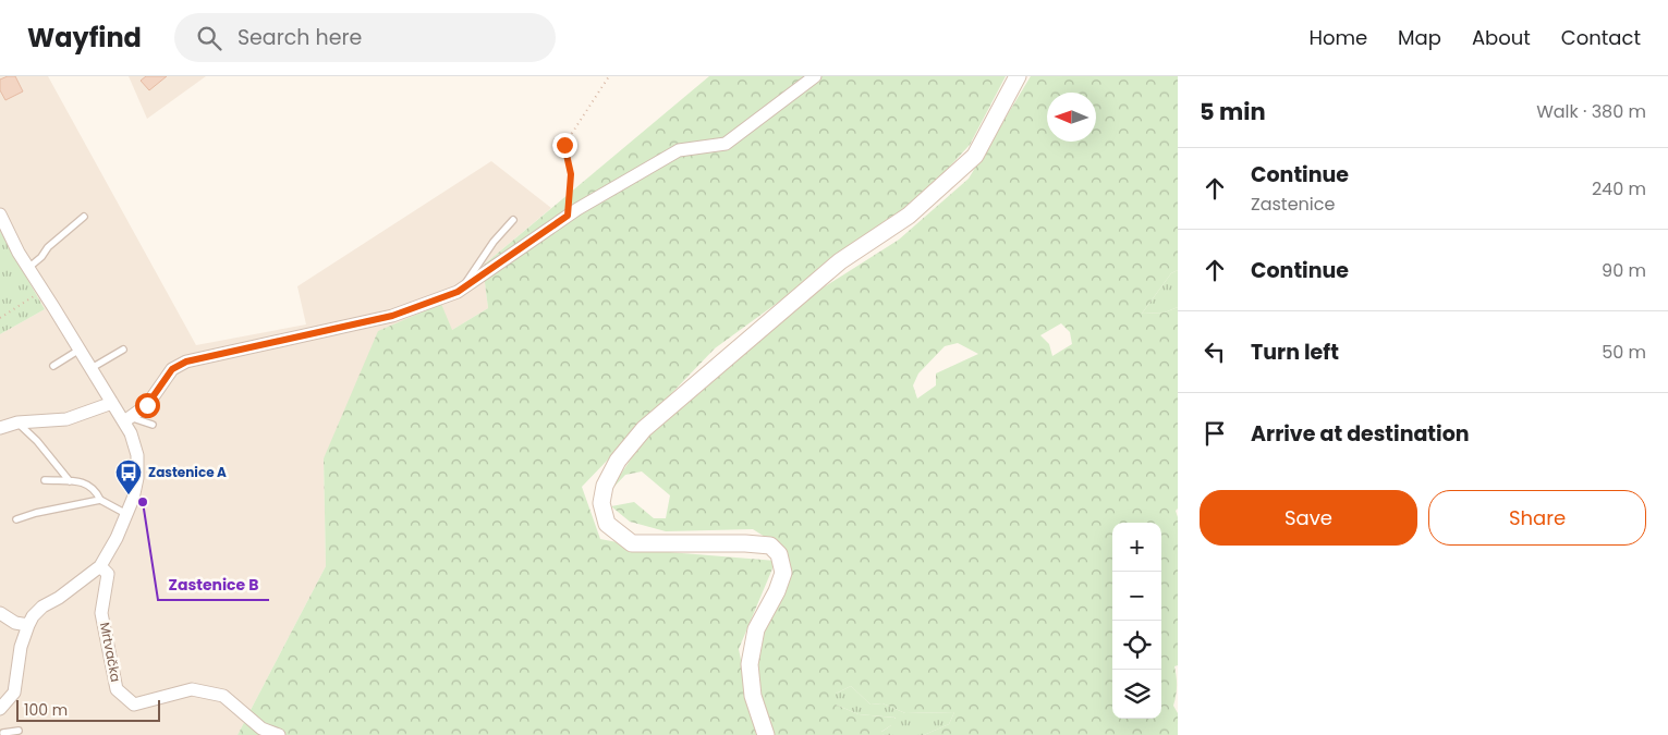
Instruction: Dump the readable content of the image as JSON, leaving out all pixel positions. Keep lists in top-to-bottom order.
{
  "streets": {
    "street": ["Mrtvačka"]
  },
  "places": {
    "bus stop": ["Zastenice A"],
    "other": ["Zastenice B"]
  },
  "scale_bar": "100 m",
  "north": "left",
  "page": {
    "header": "Wayfind",
    "search": "Search here",
    "nav": [
      "Home",
      "Map",
      "About",
      "Contact"
    ],
    "heading": ["5 min", "Walk · 380 m"],
    "list": [
      ["Continue", "Zastenice", "240 m"],
      ["Continue", "90 m"],
      ["Turn left", "50 m"],
      "Arrive at destination"
    ],
    "buttons": ["Save", "Share"],
    "map_buttons": ["+", "−"],
    "scale": "100 m"
  }
}
